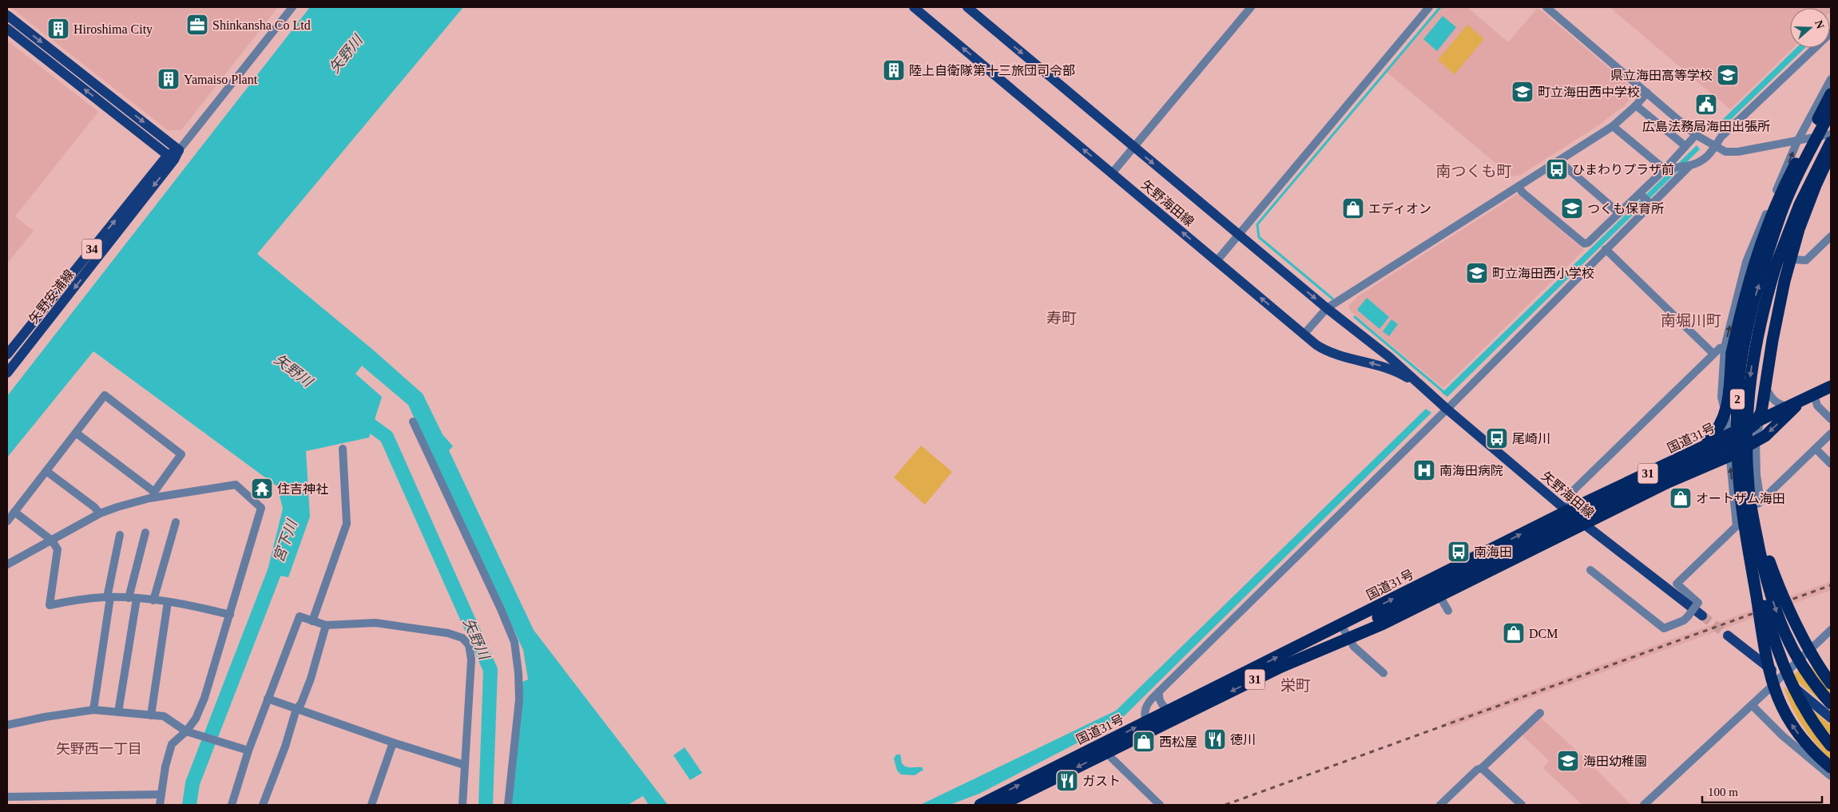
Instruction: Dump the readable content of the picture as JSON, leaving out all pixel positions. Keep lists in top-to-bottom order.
{
  "streets": {
    "highway": ["2", "国道31号", "31"],
    "main road": ["矢野海田線", "34", "矢野安浦線"]
  },
  "crossings": [
    ["矢野海田線", "国道31号"]
  ],
  "districts": [
    "南つくも町",
    "寿町",
    "南堀川町",
    "栄町",
    "矢野西一丁目"
  ],
  "water": ["矢野川", "宮下川"],
  "places": {
    "office": ["Shinkansha Co Ltd"],
    "building": ["Hiroshima City", "陸上自衛隊第十三旅団司令部", "Yamaiso Plant"],
    "school or university": [
      "県立海田高等学校",
      "町立海田西中学校",
      "つくも保育所",
      "町立海田西小学校",
      "海田幼稚園"
    ],
    "public building": ["広島法務局海田出張所"],
    "bus stop": ["ひまわりプラザ前", "尾崎川", "南海田"],
    "shop": [
      "エディオン",
      "オートザム海田",
      "DCM",
      "西松屋"
    ],
    "hospital": ["南海田病院"],
    "temple": ["住吉神社"],
    "restaurant": ["徳川", "ガスト"]
  },
  "scale_bar": "100 m",
  "north": "right"
}
